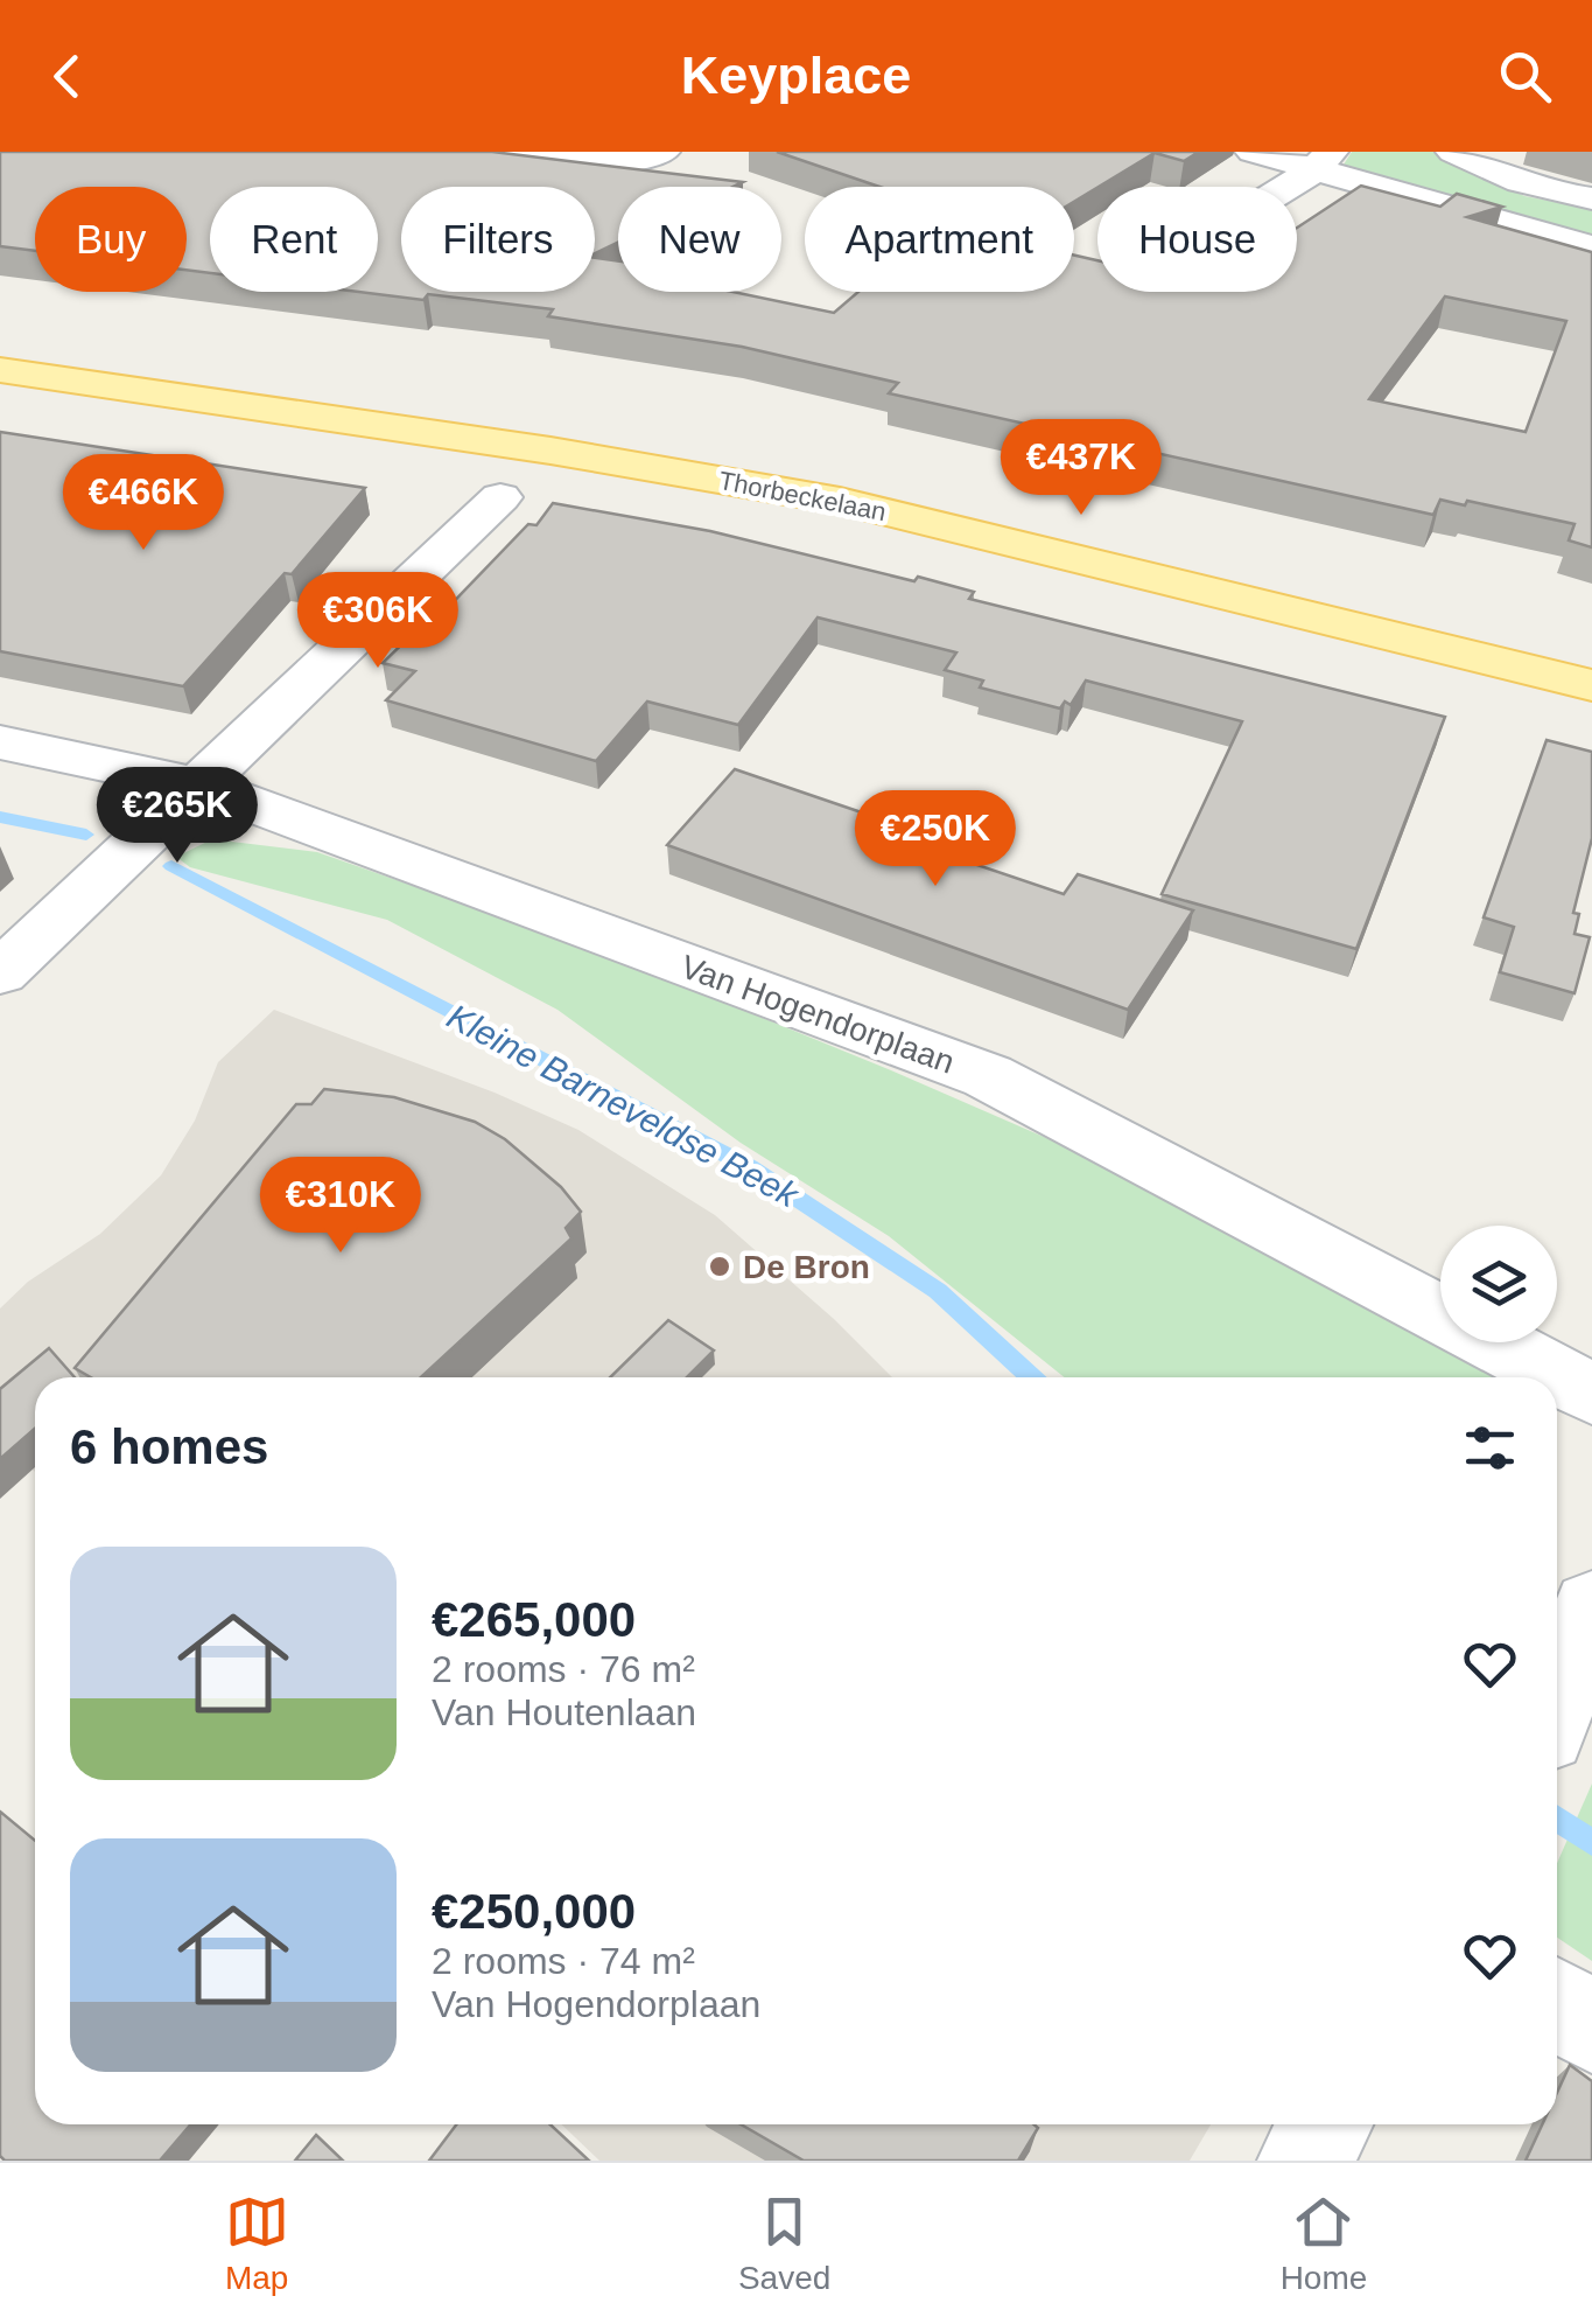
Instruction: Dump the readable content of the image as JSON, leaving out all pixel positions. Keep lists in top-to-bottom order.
{
  "streets": {
    "main road": ["Thorbeckelaan"],
    "street": ["Van Hogendorplaan"]
  },
  "water": ["Kleine Barneveldse Beek"],
  "places": ["De Bron"],
  "page": {
    "header": "Keyplace",
    "chip": [
      "Buy",
      "Rent",
      "Filters",
      "New",
      "Apartment",
      "House"
    ],
    "price": [
      "€437K",
      "€466K",
      "€306K",
      "€265K",
      "€250K",
      "€310K"
    ],
    "heading": "6 homes",
    "list": [
      {
        "name": "€265,000",
        "note": "2 rooms · 76 m² · Van Houtenlaan"
      },
      {
        "name": "€250,000",
        "note": "2 rooms · 74 m² · Van Hogendorplaan"
      }
    ],
    "tabs": ["Map", "Saved", "Home"]
  }
}
